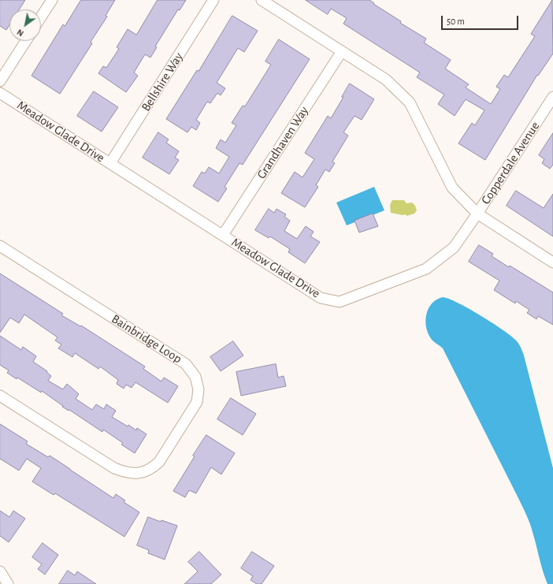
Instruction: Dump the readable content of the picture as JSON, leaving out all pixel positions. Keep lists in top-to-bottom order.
{
  "streets": {
    "street": [
      "Bellshire Way",
      "Meadow Glade Drive",
      "Grandhaven Way",
      "Copperdale Avenue",
      "Bainbridge Loop"
    ]
  },
  "crossings": [
    ["Bellshire Way", "Meadow Glade Drive"],
    ["Meadow Glade Drive", "Grandhaven Way"],
    ["Meadow Glade Drive", "Copperdale Avenue"]
  ],
  "scale_bar": "50 m",
  "north": "bottom left"
}
